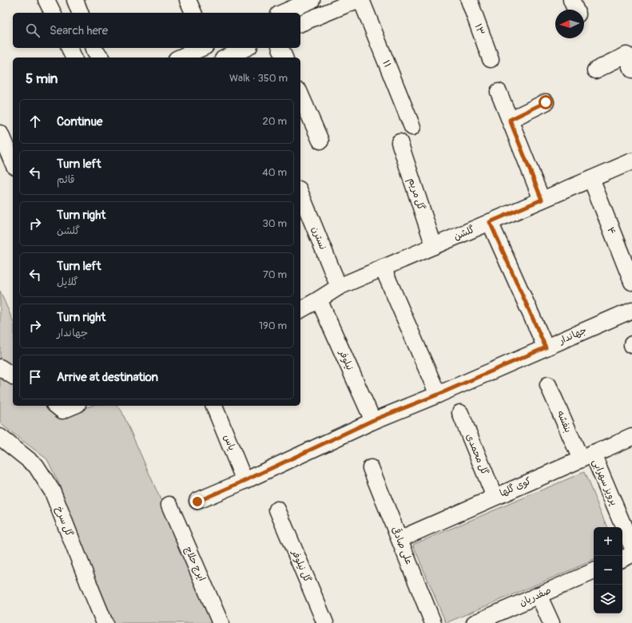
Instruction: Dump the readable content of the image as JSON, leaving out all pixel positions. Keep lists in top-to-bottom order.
{
  "streets": {
    "street": [
      "۱۳",
      "۱۱",
      "گل مریم",
      "۴",
      "گلشن",
      "نسترن",
      "جهاندار",
      "نیلوفر",
      "بنفشه",
      "یاس",
      "گل محمدی",
      "پرویز سهرابی",
      "کوی گلها",
      "گل سرخ",
      "علی صادقی",
      "ایرج حلاج",
      "گل نیلوفر",
      "صفدریان"
    ]
  },
  "crossings": [
    ["گل مریم", "گلشن"],
    ["۴", "گلشن"],
    ["گلشن", "نسترن"],
    ["گلشن", "نیلوفر"],
    ["جهاندار", "نیلوفر"],
    ["جهاندار", "یاس"],
    ["بنفشه", "پرویز سهرابی"],
    ["بنفشه", "کوی گلها"],
    ["گل محمدی", "کوی گلها"],
    ["پرویز سهرابی", "کوی گلها"],
    ["کوی گلها", "علی صادقی"]
  ],
  "north": "left",
  "page": {
    "search": "Search here",
    "heading": ["5 min", "Walk · 350 m"],
    "list": [
      ["Continue", "20 m"],
      ["Turn left", "قائم", "40 m"],
      ["Turn right", "گلشن", "30 m"],
      ["Turn left", "گلایل", "70 m"],
      ["Turn right", "جهاندار", "190 m"],
      "Arrive at destination"
    ],
    "map_buttons": ["+", "−"]
  }
}
